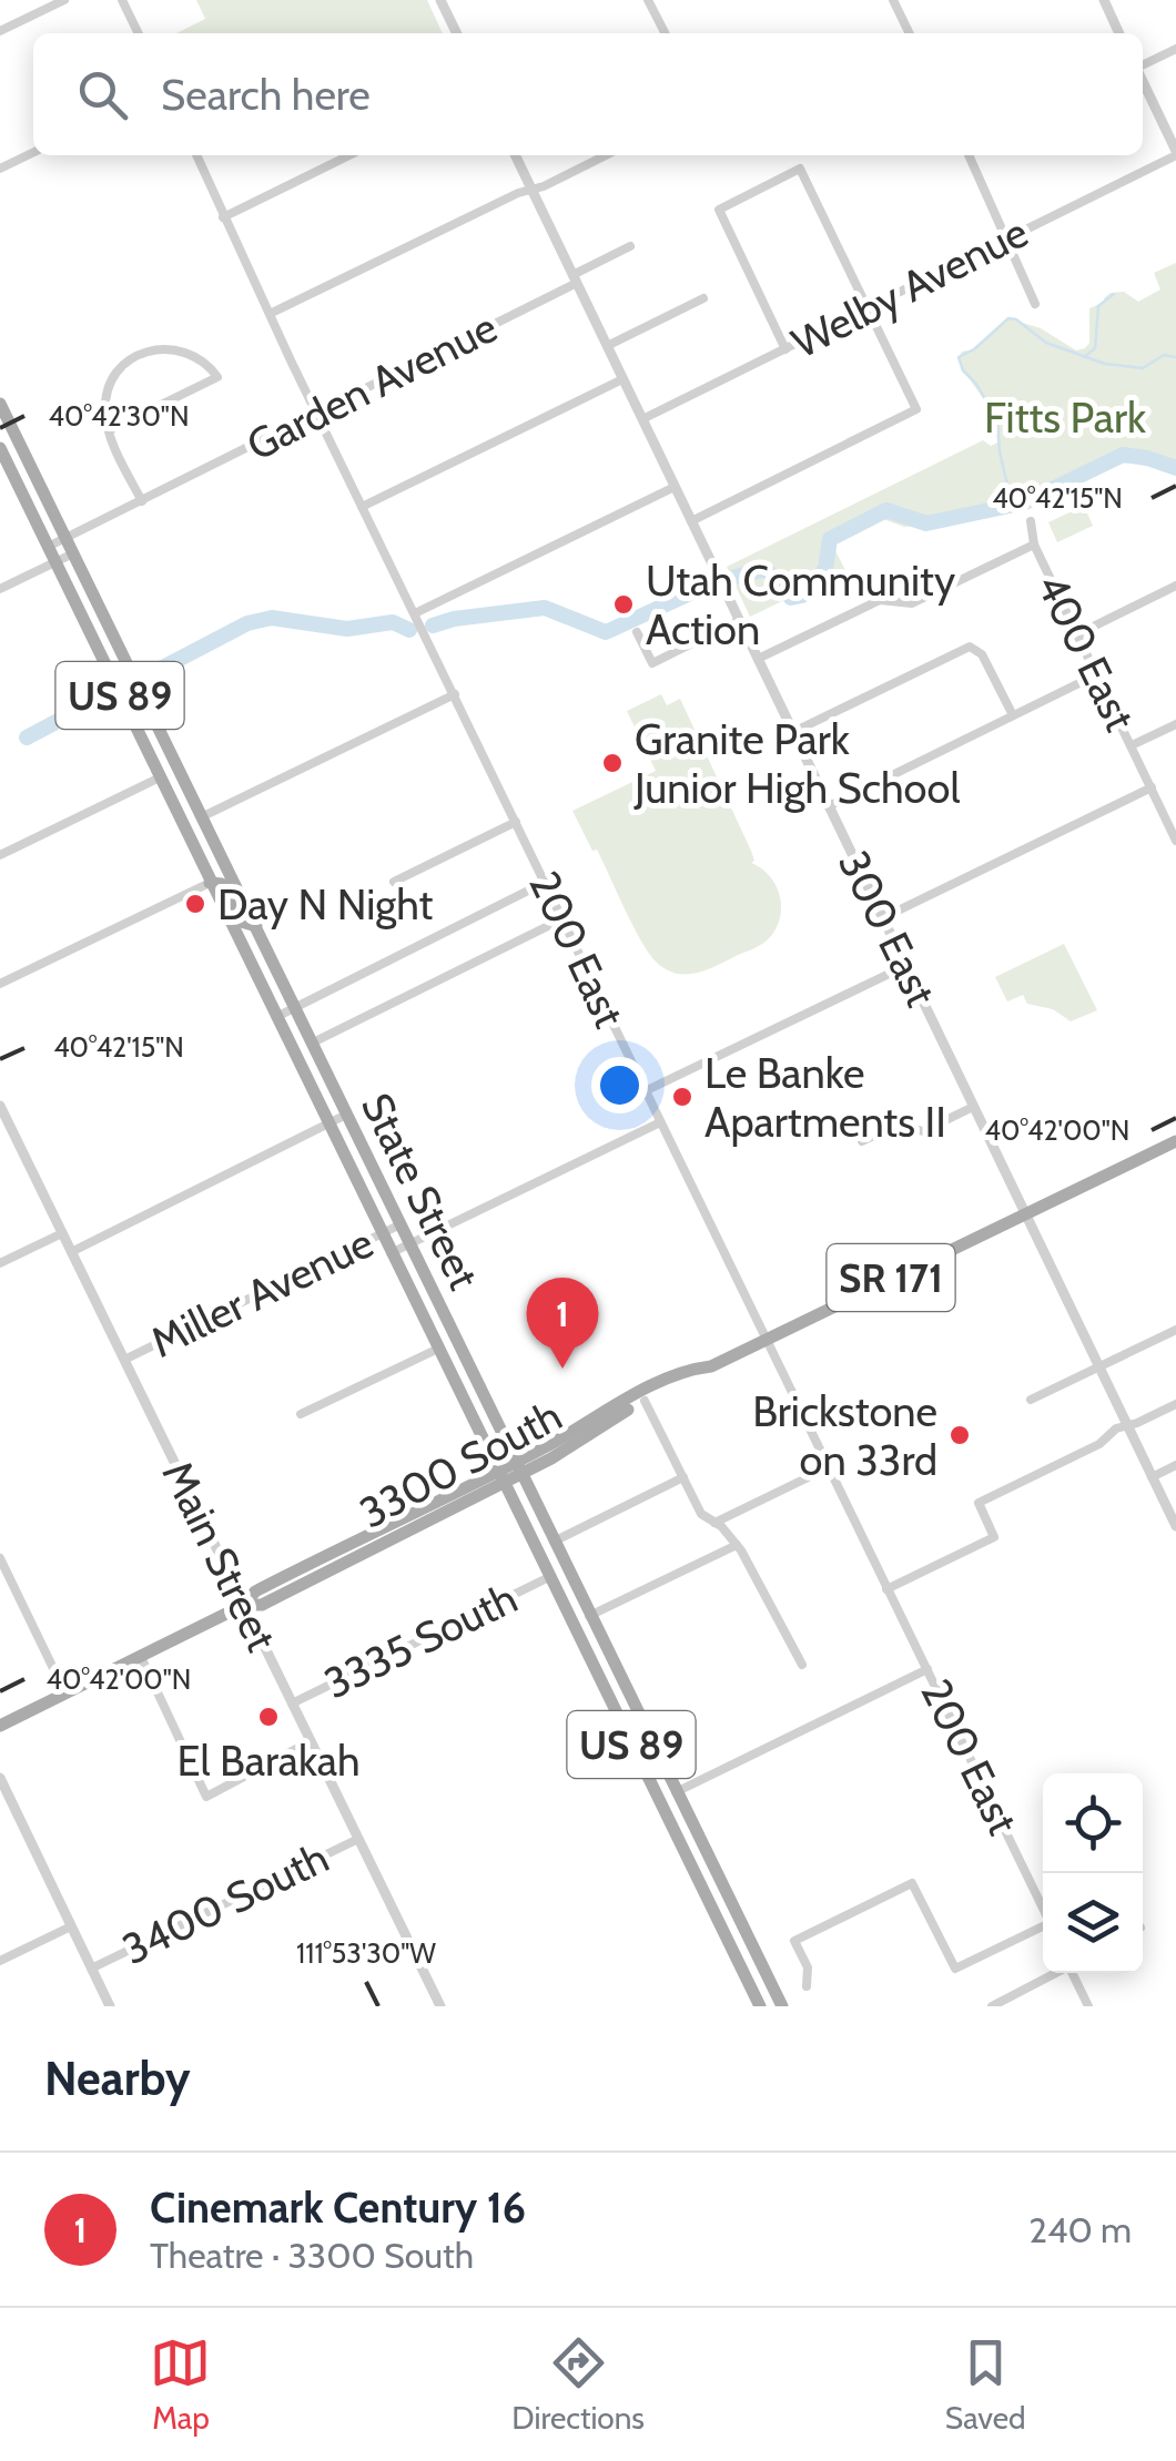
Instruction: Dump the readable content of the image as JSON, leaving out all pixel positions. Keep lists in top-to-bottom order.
{
  "streets": {
    "main road": [
      "US 89",
      "State Street",
      "SR 171",
      "3300 South"
    ],
    "street": [
      "Welby Avenue",
      "Garden Avenue",
      "400 East",
      "300 East",
      "200 East",
      "Miller Avenue",
      "Main Street",
      "3335 South",
      "3400 South"
    ]
  },
  "crossings": [
    ["Welby Avenue", "300 East"],
    ["Garden Avenue", "300 East"],
    ["Garden Avenue", "200 East"],
    ["Garden Avenue", "State Street"],
    ["300 East", "3300 South"],
    ["200 East", "3300 South"],
    ["State Street", "Miller Avenue"],
    ["State Street", "3300 South"],
    ["State Street", "3335 South"],
    ["Miller Avenue", "Main Street"],
    ["3300 South", "Main Street"],
    ["Main Street", "3335 South"],
    ["Main Street", "3400 South"]
  ],
  "parks": ["Fitts Park"],
  "places": [
    "Utah Community Action",
    "Granite Park Junior High School",
    "Day N Night",
    "Le Banke Apartments II",
    "Brickstone on 33rd",
    "El Barakah"
  ],
  "page": {
    "search": "Search here",
    "pins": "1",
    "heading": "Nearby",
    "list": [
      {
        "mark": "1",
        "name": "Cinemark Century 16",
        "note": "Theatre · 3300 South",
        "value": "240 m"
      }
    ],
    "nav": ["Map", "Directions", "Saved"]
  },
  "coordinates": [
    "40°42'30\"N",
    "40°42'15\"N",
    "40°42'00\"N",
    "111°53'30\"W"
  ]
}
